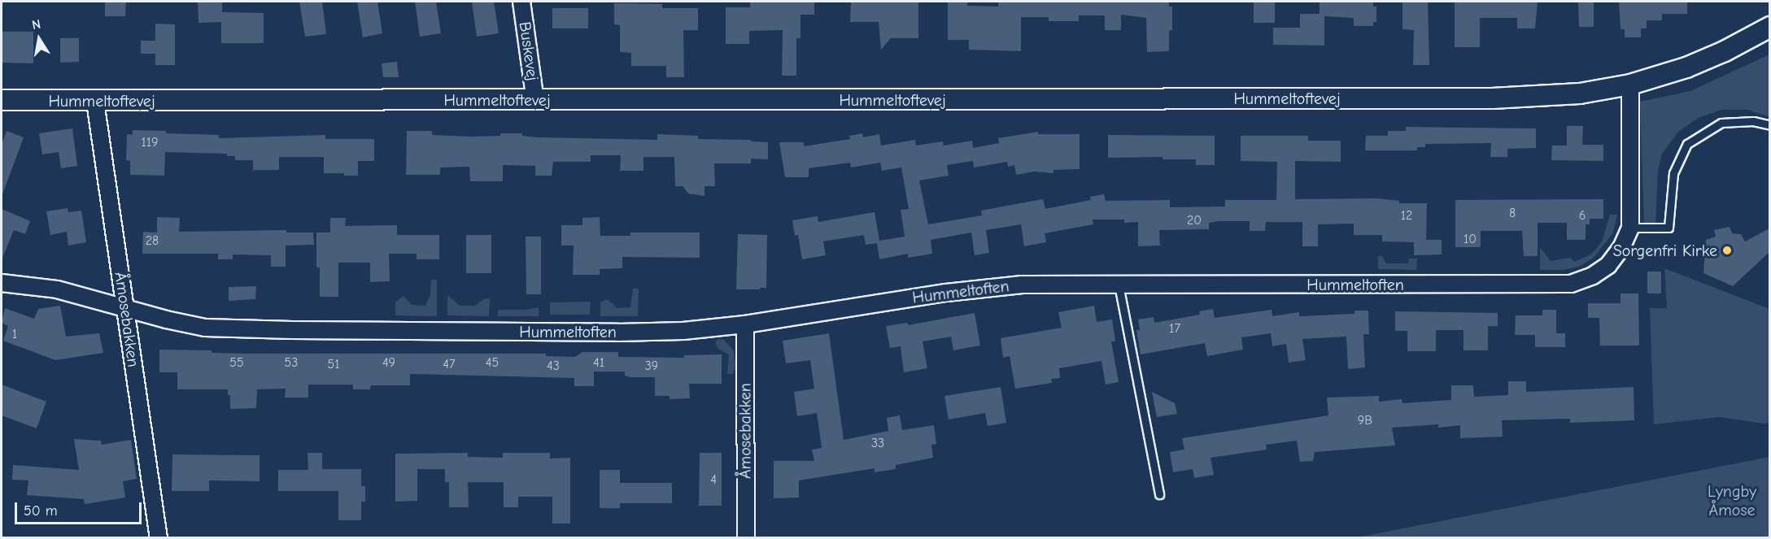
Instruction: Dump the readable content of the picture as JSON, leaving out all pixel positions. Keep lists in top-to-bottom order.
{
  "streets": {
    "street": [
      "Buskevej",
      "Hummeltoftevej",
      "Hummeltoften",
      "Åmosebakken"
    ]
  },
  "crossings": [
    ["Buskevej", "Hummeltoftevej"],
    ["Hummeltoftevej", "Hummeltoften"],
    ["Hummeltoftevej", "Åmosebakken"],
    ["Hummeltoften", "Åmosebakken"]
  ],
  "parks": ["Lyngby Åmose"],
  "places": ["Sorgenfri Kirke"],
  "house_numbers": [
    "119",
    "8",
    "12",
    "6",
    "20",
    "10",
    "28",
    "17",
    "1",
    "55",
    "53",
    "49",
    "45",
    "41",
    "51",
    "47",
    "43",
    "39",
    "9B",
    "33",
    "4"
  ],
  "scale_bar": "50 m",
  "north": "top"
}
